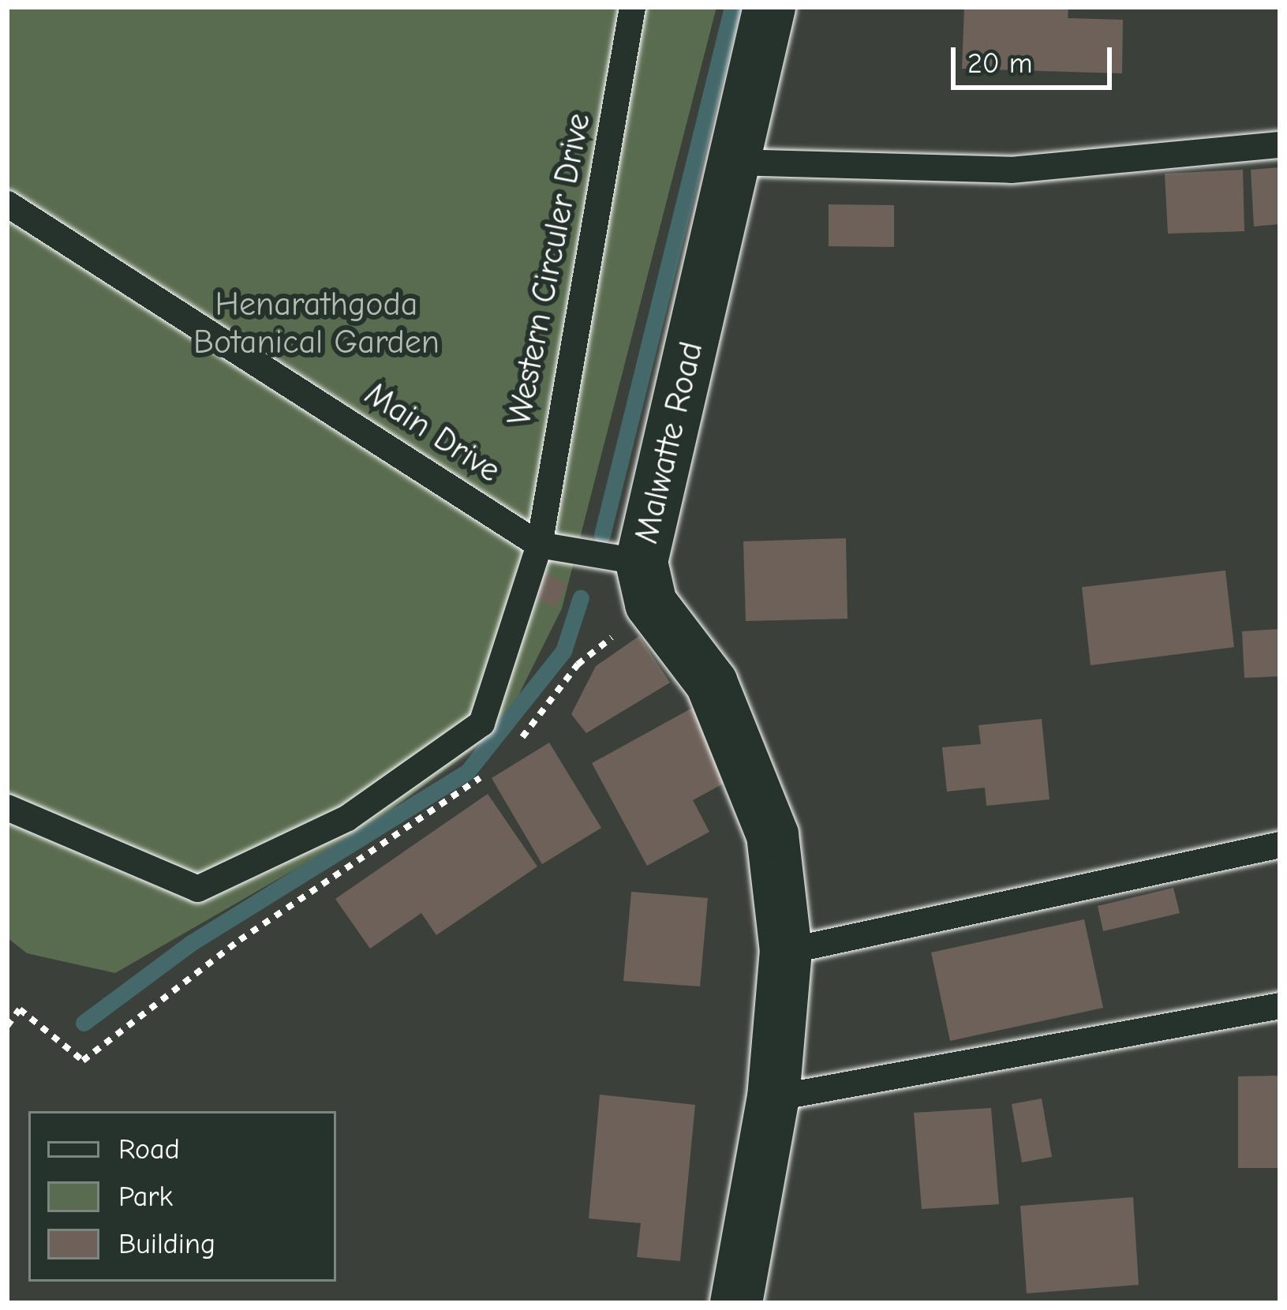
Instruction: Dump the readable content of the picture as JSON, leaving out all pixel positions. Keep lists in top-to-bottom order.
{
  "streets": {
    "street": ["Malwatte Road"],
    "lane": ["Western Circuler Drive", "Main Drive"]
  },
  "crossings": [
    ["Western Circuler Drive", "Main Drive"],
    ["Main Drive", "Malwatte Road"]
  ],
  "parks": ["Henarathgoda Botanical Garden"],
  "legend": ["Road", "Park", "Building"],
  "scale_bar": "20 m"
}
